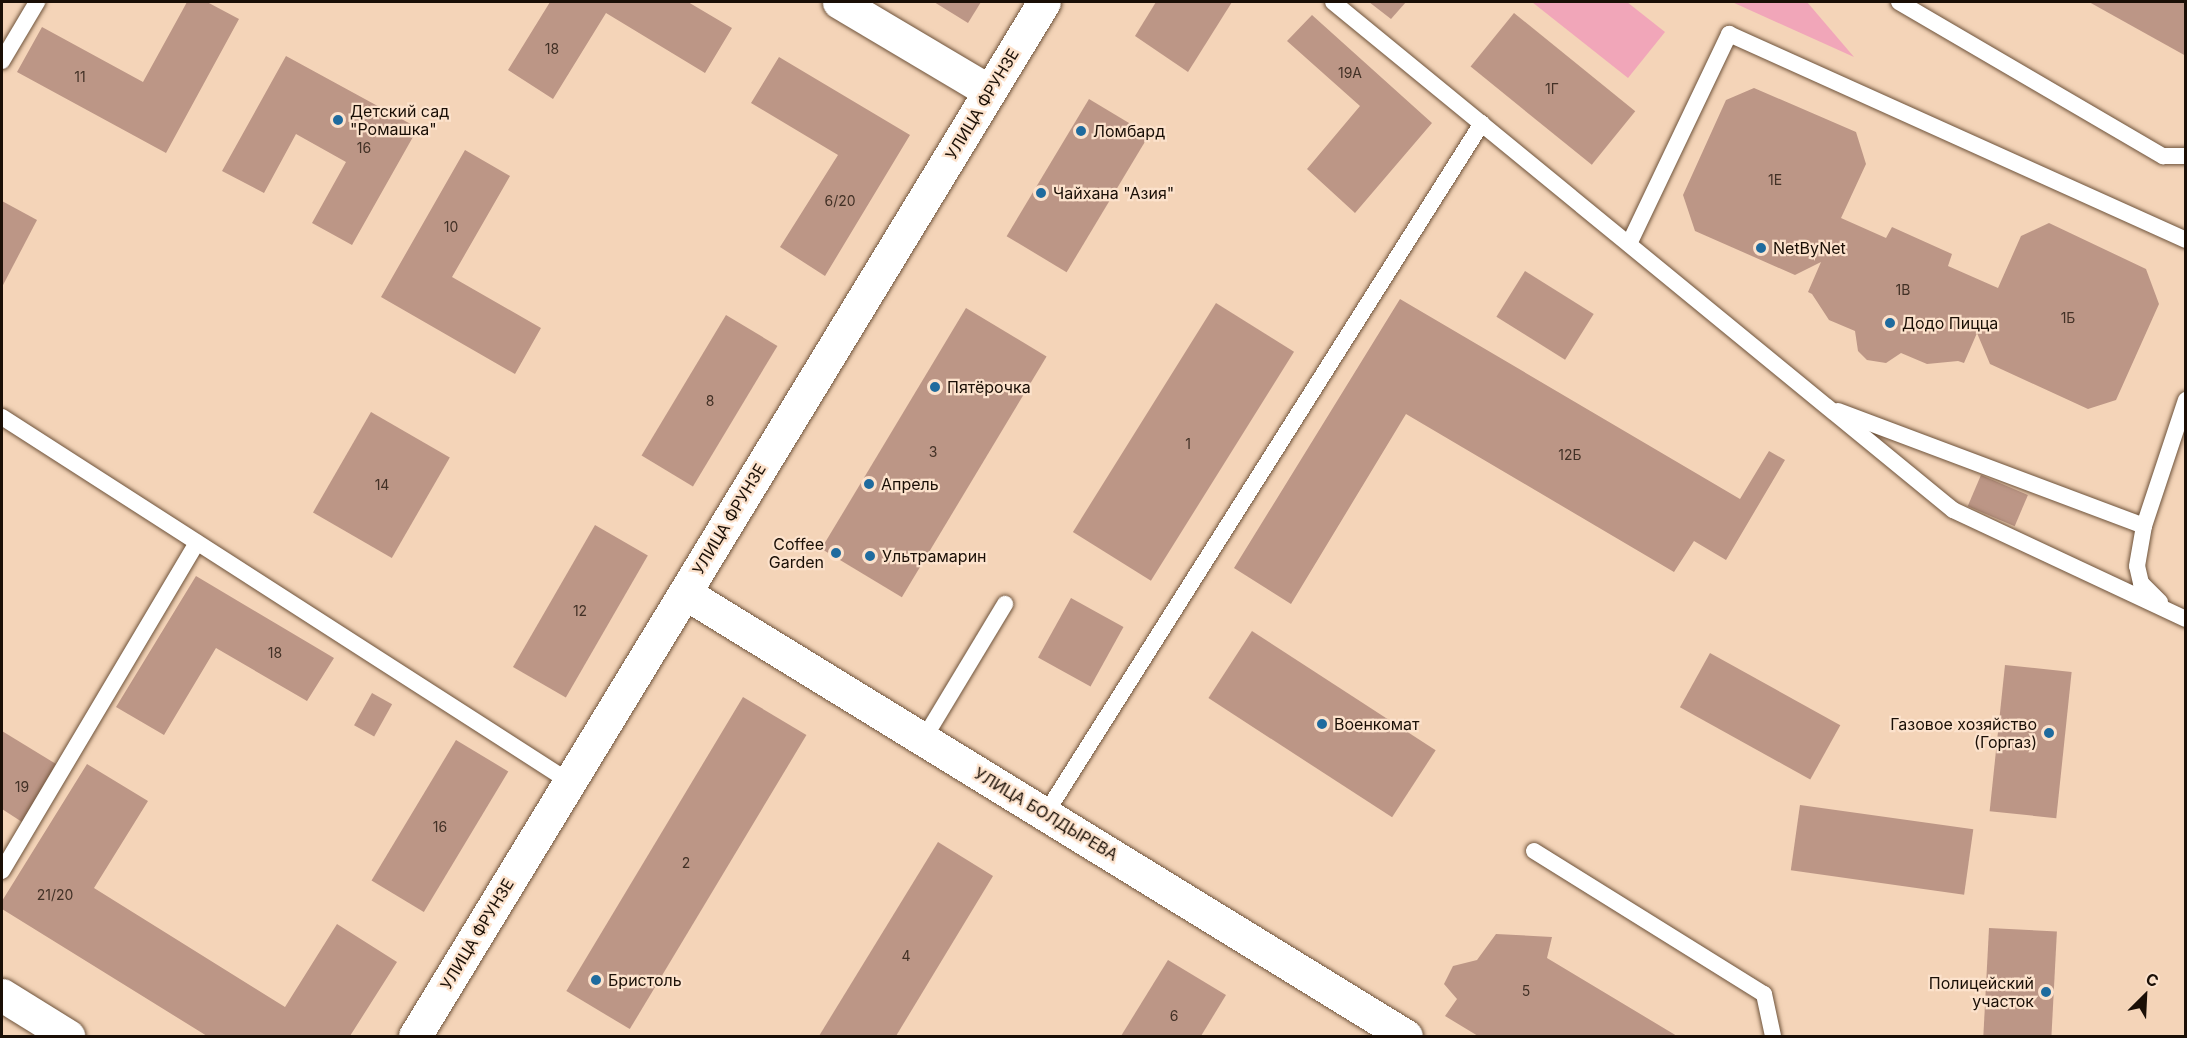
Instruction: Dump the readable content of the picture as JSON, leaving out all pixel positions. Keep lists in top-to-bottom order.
{
  "streets": {
    "street": ["УЛИЦА ФРУНЗЕ", "УЛИЦА БОЛДЫРЕВА"]
  },
  "crossings": [
    ["УЛИЦА ФРУНЗЕ", "УЛИЦА БОЛДЫРЕВА"]
  ],
  "places": [
    "Детский сад \"Ромашка\"",
    "Ломбард",
    "Чайхана \"Азия\"",
    "NetByNet",
    "Додо Пицца",
    "Пятёрочка",
    "Апрель",
    "Coffee Garden",
    "Ультрамарин",
    "Военкомат",
    "Газовое хозяйство (Горгаз)",
    "Бристоль",
    "Полицейский участок"
  ],
  "house_numbers": [
    "18",
    "19А",
    "11",
    "1Г",
    "16",
    "1Е",
    "6/20",
    "10",
    "1В",
    "1Б",
    "8",
    "1",
    "3",
    "12Б",
    "14",
    "12",
    "18",
    "19",
    "16",
    "2",
    "21/20",
    "4",
    "5",
    "6"
  ],
  "north": "top right"
}
